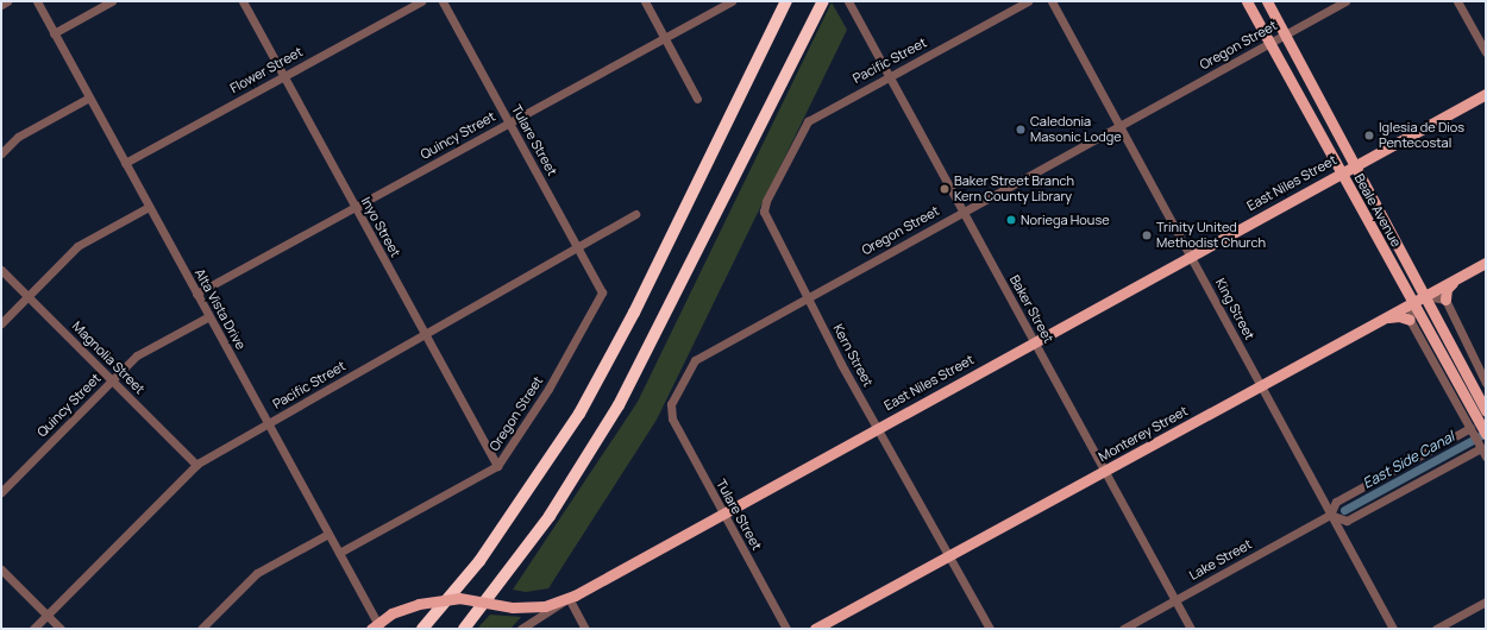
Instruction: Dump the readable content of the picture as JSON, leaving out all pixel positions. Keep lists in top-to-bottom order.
{
  "streets": {
    "main road": ["East Niles Street", "Beale Avenue", "Monterey Street"],
    "street": [
      "Oregon Street",
      "Pacific Street",
      "Flower Street",
      "Quincy Street",
      "Tulare Street",
      "Inyo Street",
      "Alta Vista Drive",
      "Baker Street",
      "King Street",
      "Kern Street",
      "Magnolia Street",
      "Lake Street"
    ]
  },
  "crossings": [
    ["Oregon Street", "Tulare Street"],
    ["Oregon Street", "Beale Avenue"],
    ["Oregon Street", "Inyo Street"],
    ["Oregon Street", "Alta Vista Drive"],
    ["Oregon Street", "Baker Street"],
    ["Oregon Street", "King Street"],
    ["Oregon Street", "Kern Street"],
    ["Pacific Street", "Tulare Street"],
    ["Pacific Street", "Inyo Street"],
    ["Pacific Street", "Alta Vista Drive"],
    ["Pacific Street", "Baker Street"],
    ["Pacific Street", "Kern Street"],
    ["Pacific Street", "Magnolia Street"],
    ["Flower Street", "Inyo Street"],
    ["Flower Street", "Alta Vista Drive"],
    ["Quincy Street", "Tulare Street"],
    ["Quincy Street", "Inyo Street"],
    ["Quincy Street", "Alta Vista Drive"],
    ["Quincy Street", "Magnolia Street"],
    ["Tulare Street", "East Niles Street"],
    ["East Niles Street", "Beale Avenue"],
    ["East Niles Street", "Alta Vista Drive"],
    ["East Niles Street", "Baker Street"],
    ["East Niles Street", "King Street"],
    ["East Niles Street", "Kern Street"],
    ["Beale Avenue", "Monterey Street"],
    ["Baker Street", "Monterey Street"],
    ["Baker Street", "Lake Street"],
    ["King Street", "Monterey Street"],
    ["King Street", "Lake Street"],
    ["Kern Street", "Monterey Street"]
  ],
  "water": ["East Side Canal"],
  "places": [
    "Caledonia Masonic Lodge",
    "Iglesia de Dios Pentecostal",
    "Baker Street Branch Kern County Library",
    "Noriega House",
    "Trinity United Methodist Church"
  ]
}
